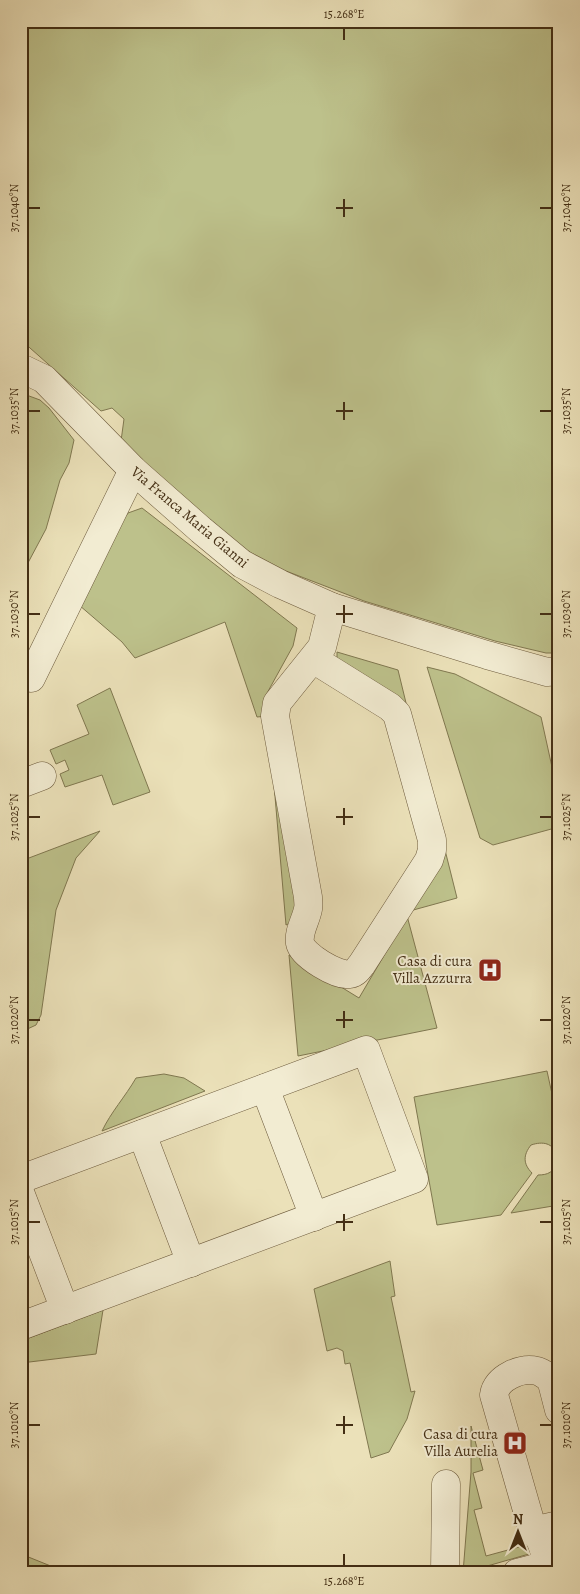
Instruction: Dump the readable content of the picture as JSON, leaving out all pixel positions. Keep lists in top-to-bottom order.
{
  "streets": {
    "street": ["Via Franca Maria Gianni"]
  },
  "places": {
    "hospital": ["Casa di cura Villa Azzurra", "Casa di cura Villa Aurelia"]
  },
  "north": "top",
  "coordinates": [
    "15.268°E",
    "37.1040°N",
    "37.1035°N",
    "37.1030°N",
    "37.1025°N",
    "37.1020°N",
    "37.1015°N",
    "37.1010°N"
  ]
}
